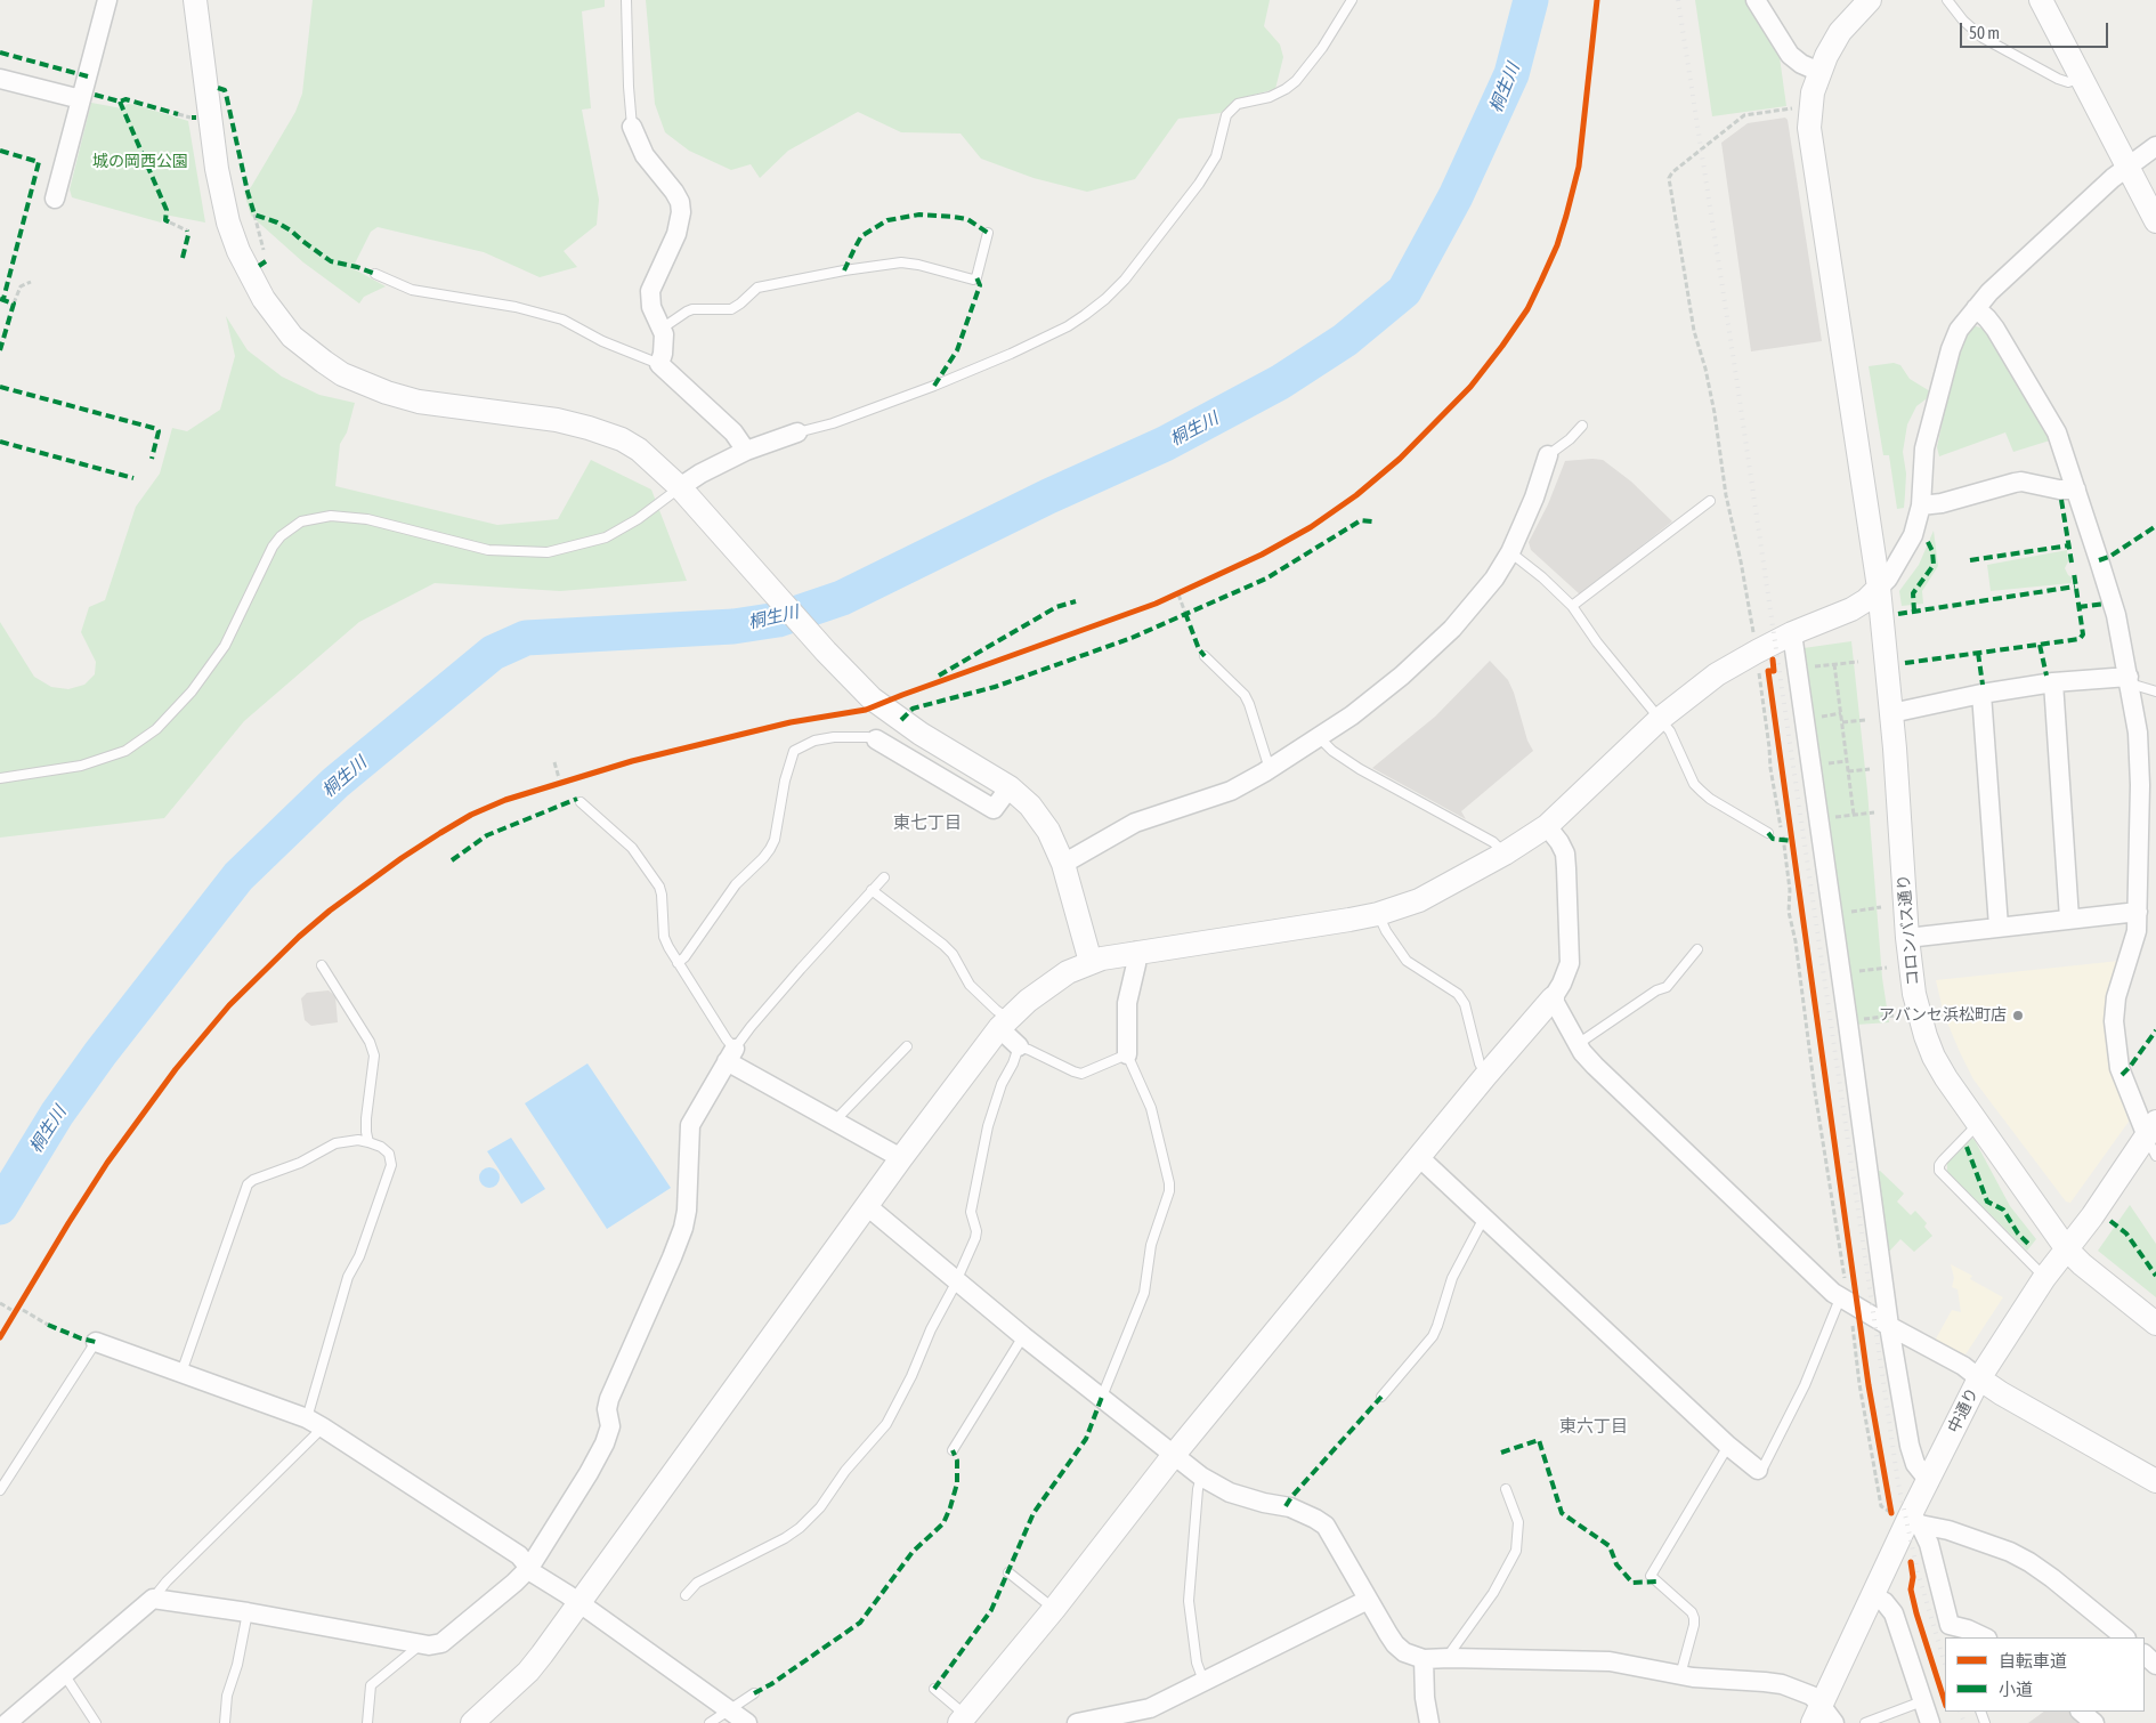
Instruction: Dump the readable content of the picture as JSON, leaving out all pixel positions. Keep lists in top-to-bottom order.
{
  "streets": {
    "street": ["コロンバス通り", "中通り"]
  },
  "crossings": [
    ["コロンバス通り", "中通り"]
  ],
  "districts": ["東七丁目", "東六丁目"],
  "water": ["桐生川"],
  "parks": ["城の岡西公園"],
  "places": ["アバンセ浜松町店"],
  "legend": ["自転車道", "小道"],
  "scale_bar": "50 m"
}
